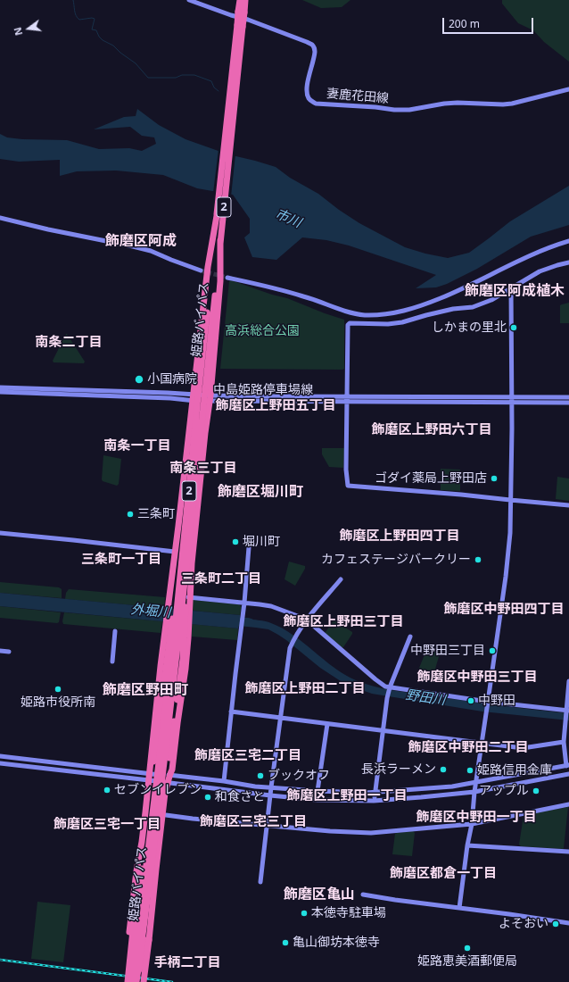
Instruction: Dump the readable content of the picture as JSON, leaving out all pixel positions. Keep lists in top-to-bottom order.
{
  "streets": {
    "highway": ["2", "姫路バイパス"],
    "street": ["妻鹿花田線", "中島姫路停車場線"]
  },
  "crossings": [
    ["2", "姫路バイパス"]
  ],
  "districts": [
    "飾磨区阿成",
    "飾磨区阿成植木",
    "南条二丁目",
    "飾磨区上野田五丁目",
    "飾磨区上野田六丁目",
    "南条一丁目",
    "南条三丁目",
    "飾磨区堀川町",
    "飾磨区上野田四丁目",
    "三条町一丁目",
    "三条町二丁目",
    "飾磨区中野田四丁目",
    "飾磨区上野田三丁目",
    "飾磨区中野田三丁目",
    "飾磨区上野田二丁目",
    "飾磨区野田町",
    "飾磨区中野田二丁目",
    "飾磨区三宅二丁目",
    "飾磨区上野田一丁目",
    "飾磨区中野田一丁目",
    "飾磨区三宅三丁目",
    "飾磨区三宅一丁目",
    "飾磨区都倉一丁目",
    "飾磨区亀山",
    "手柄二丁目"
  ],
  "water": ["市川", "外堀川", "野田川"],
  "parks": ["高浜総合公園"],
  "places": [
    "しかまの里北",
    "小国病院",
    "ゴダイ薬局上野田店",
    "三条町",
    "堀川町",
    "カフェステージバークリー",
    "中野田三丁目",
    "姫路市役所南",
    "中野田",
    "長浜ラーメン",
    "姫路信用金庫",
    "ブックオフ",
    "セブンイレブン",
    "アップル",
    "和食さと",
    "本徳寺駐車場",
    "よそおい",
    "亀山御坊本徳寺",
    "姫路恵美酒郵便局"
  ],
  "scale_bar": "200 m",
  "north": "left"
}
